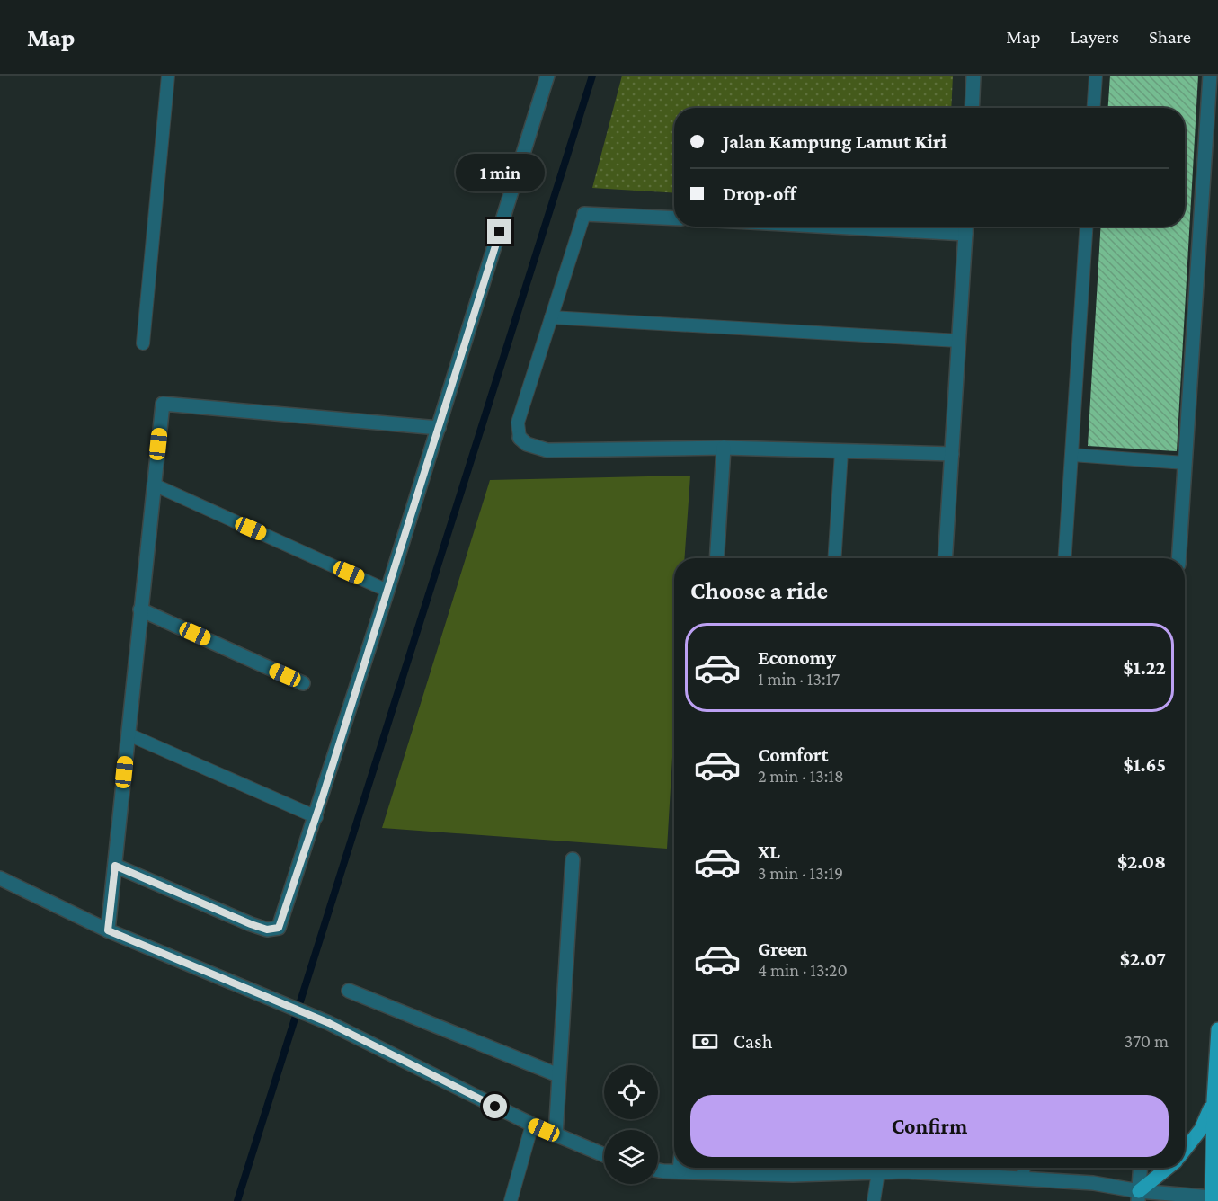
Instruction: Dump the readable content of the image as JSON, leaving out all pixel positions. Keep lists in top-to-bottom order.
{
  "page": {
    "header": "Map",
    "nav": ["Map", "Layers", "Share"],
    "banner": ["Jalan Kampung Lamut Kiri", "Drop-off"],
    "bubble": "1 min",
    "heading": "Choose a ride",
    "list": [
      {
        "name": "Economy",
        "note": "1 min · 13:17",
        "value": "$1.22"
      },
      {
        "name": "Comfort",
        "note": "2 min · 13:18",
        "value": "$1.65"
      },
      {
        "name": "XL",
        "note": "3 min · 13:19",
        "value": "$2.08"
      },
      {
        "name": "Green",
        "note": "4 min · 13:20",
        "value": "$2.07"
      }
    ],
    "pay": ["Cash", "370 m"],
    "buttons": "Confirm"
  }
}
